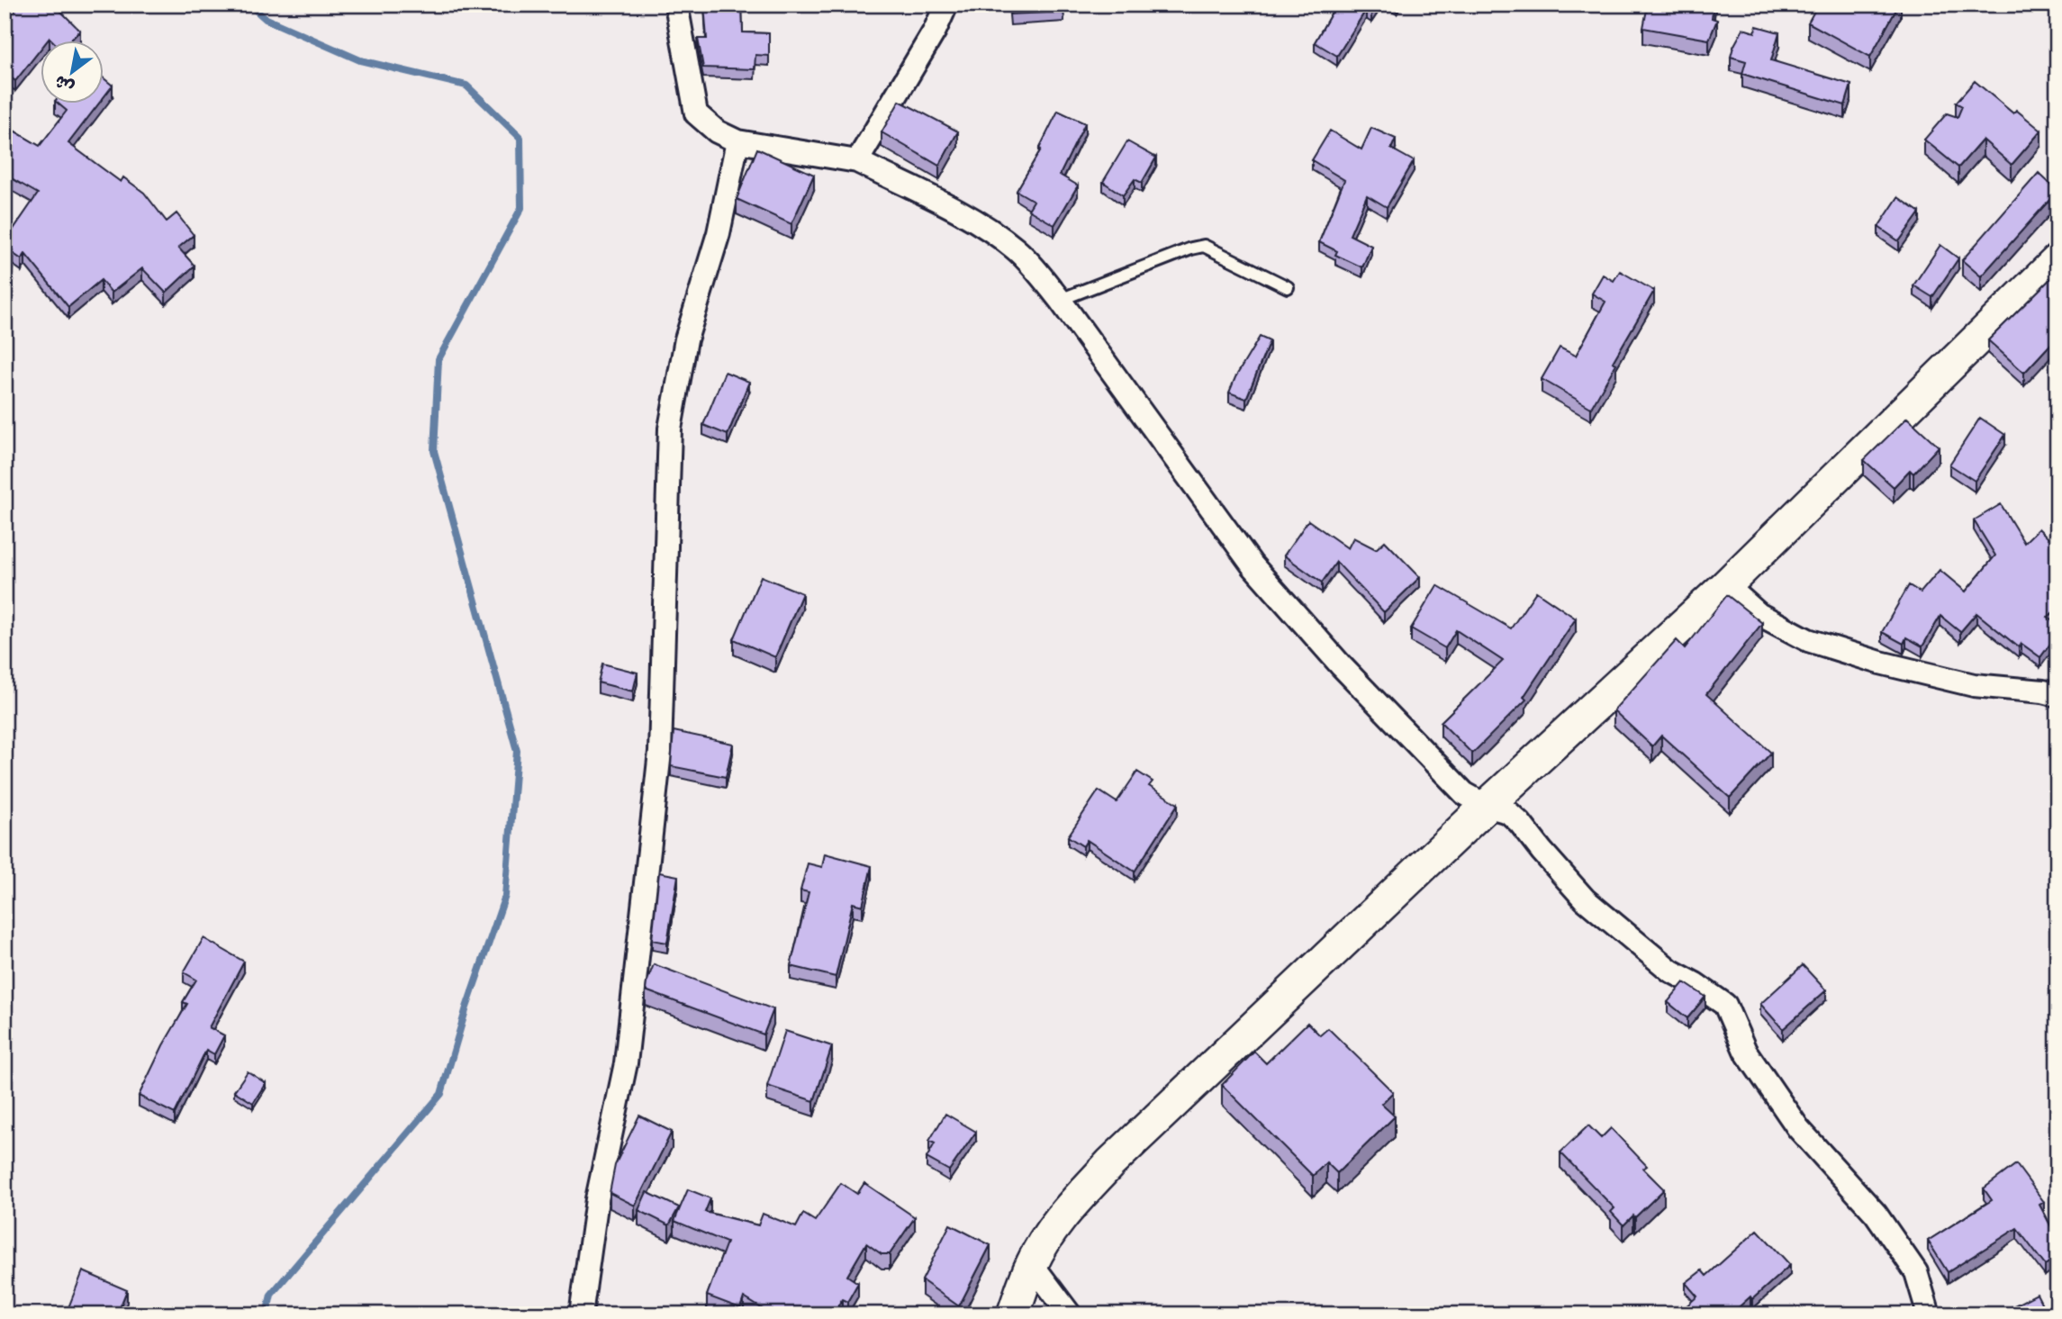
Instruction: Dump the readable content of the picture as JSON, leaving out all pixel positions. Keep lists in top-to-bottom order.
{
  "north": "bottom left"
}
